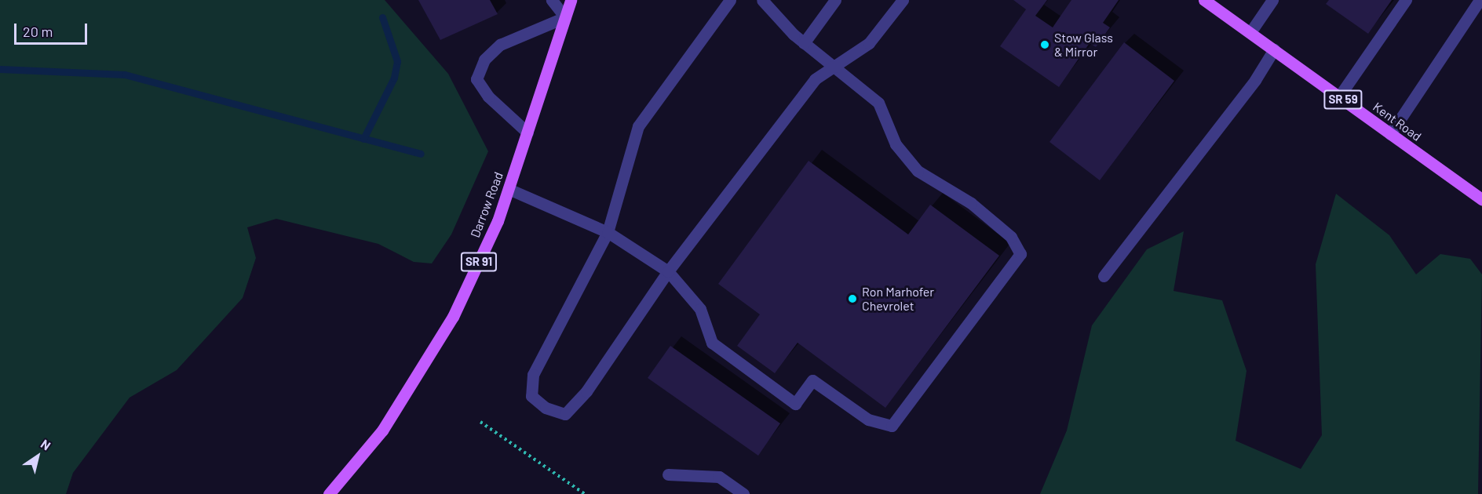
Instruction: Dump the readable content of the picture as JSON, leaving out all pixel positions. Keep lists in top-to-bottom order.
{
  "streets": {
    "main road": [
      "SR 59",
      "Kent Road",
      "Darrow Road",
      "SR 91"
    ]
  },
  "places": ["Stow Glass & Mirror", "Ron Marhofer Chevrolet"],
  "scale_bar": "20 m",
  "north": "top right"
}
